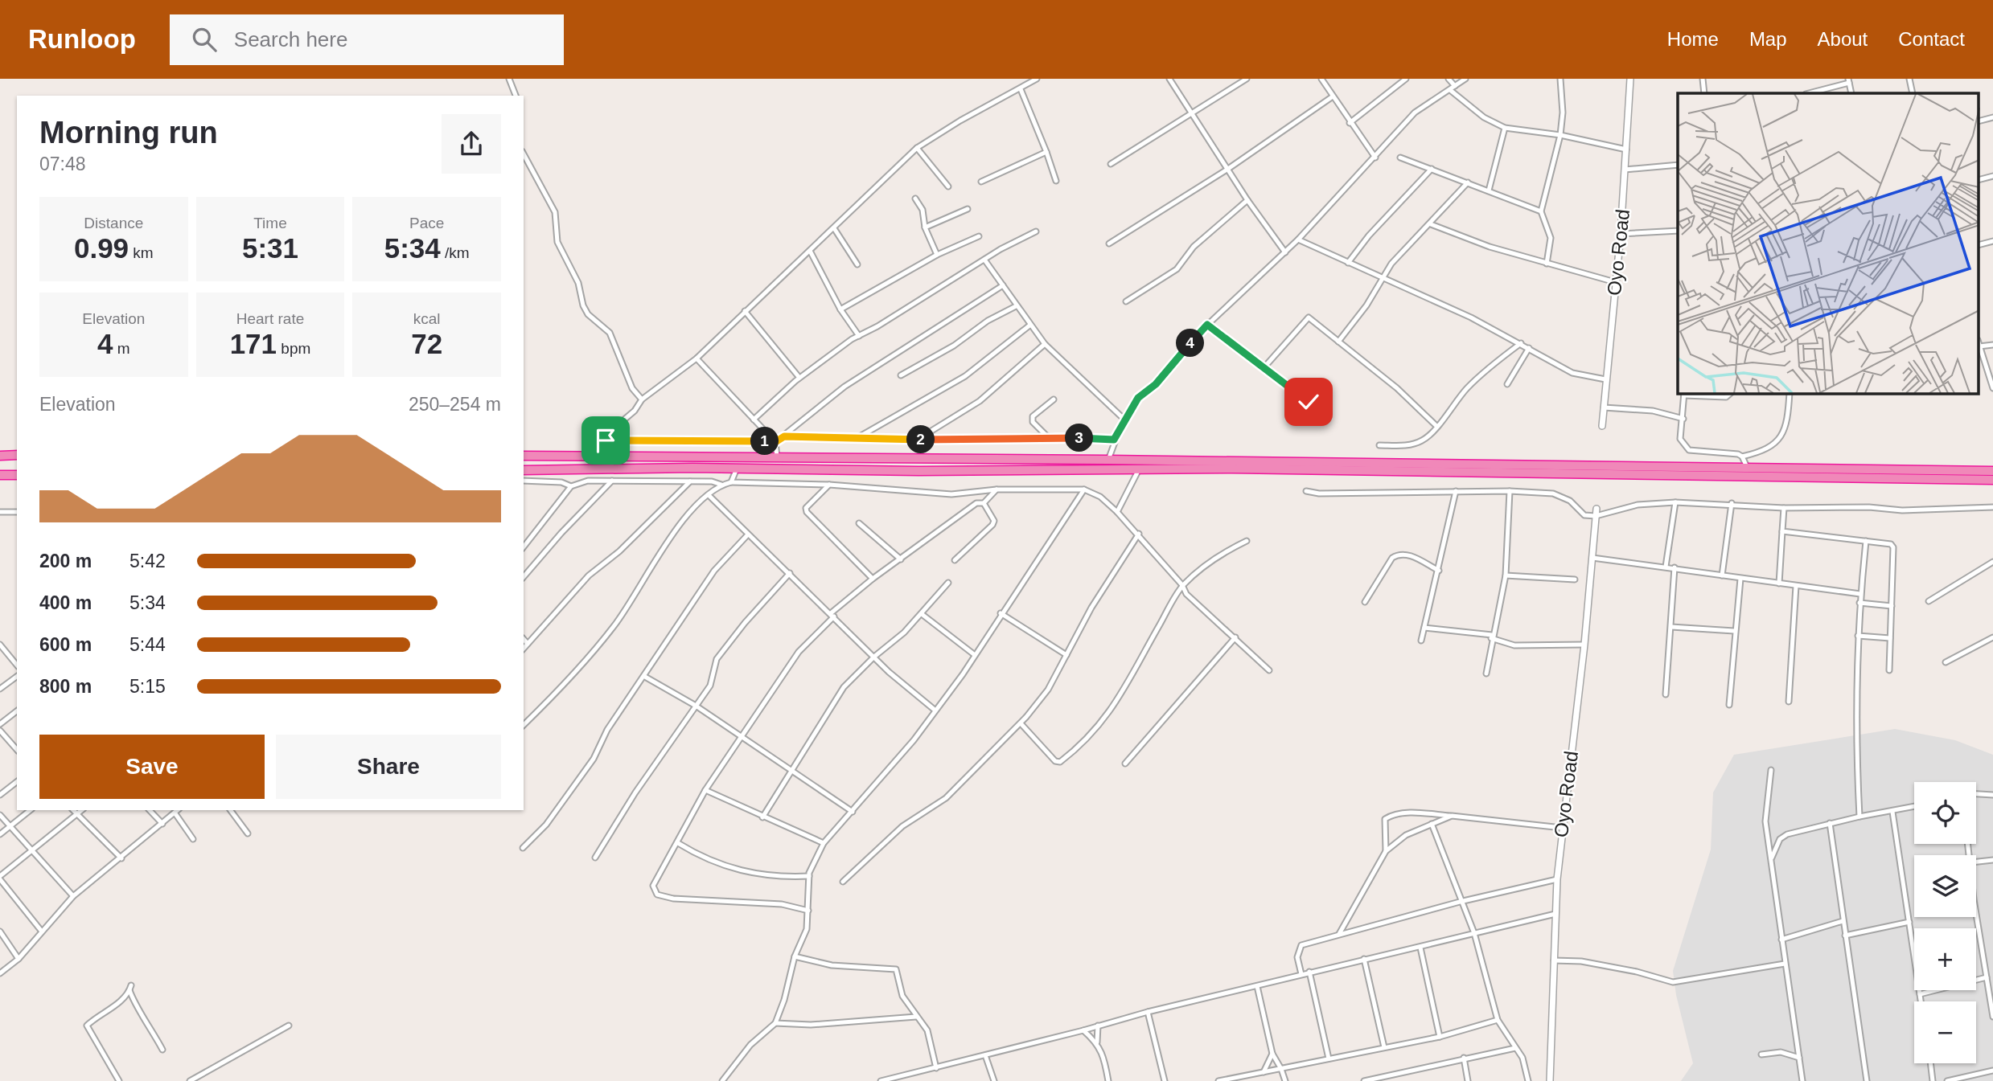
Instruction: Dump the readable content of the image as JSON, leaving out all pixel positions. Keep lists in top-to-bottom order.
{
  "streets": {
    "street": ["Oyo Road"]
  },
  "page": {
    "header": "Runloop",
    "search": "Search here",
    "nav": [
      "Home",
      "Map",
      "About",
      "Contact"
    ],
    "heading": ["Morning run", "07:48"],
    "stats": [
      ["Distance", "0.99 km"],
      ["Time", "5:31"],
      ["Pace", "5:34 /km"],
      ["Elevation", "4 m"],
      ["Heart rate", "171 bpm"],
      ["kcal", "72"]
    ],
    "pins": [
      "4",
      "3",
      "2",
      "1"
    ],
    "chart": ["Elevation", "250–254 m"],
    "list": [
      {
        "name": "200 m",
        "note": "5:42"
      },
      {
        "name": "400 m",
        "note": "5:34"
      },
      {
        "name": "600 m",
        "note": "5:44"
      },
      {
        "name": "800 m",
        "note": "5:15"
      }
    ],
    "buttons": ["Save", "Share"],
    "map_buttons": ["+", "−"]
  }
}
